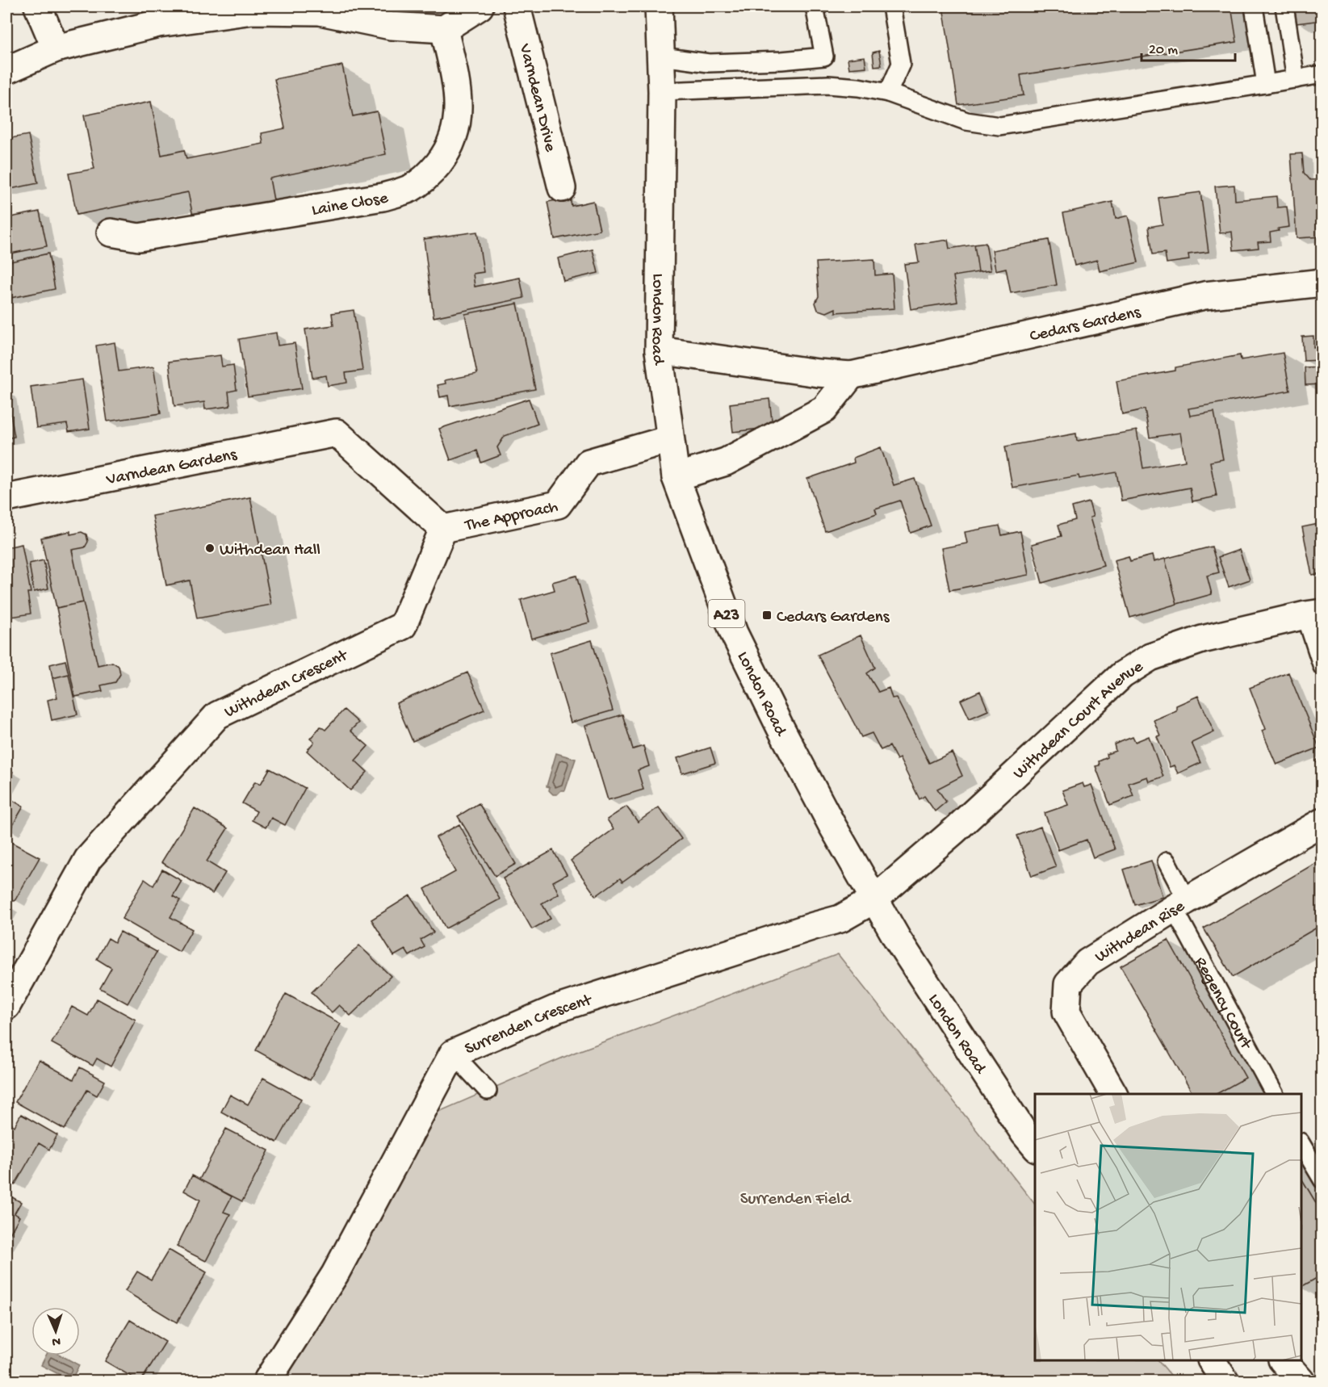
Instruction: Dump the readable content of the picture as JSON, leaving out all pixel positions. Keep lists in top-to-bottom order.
{
  "streets": {
    "main road": [
      "Varndean Drive",
      "Laine Close",
      "London Road",
      "Cedars Gardens",
      "Varndean Gardens",
      "The Approach",
      "A23",
      "Withdean Crescent",
      "Withdean Court Avenue",
      "Withdean Rise",
      "Surrenden Crescent"
    ],
    "lane": ["Regency Court"]
  },
  "crossings": [
    ["London Road", "Cedars Gardens"],
    ["London Road", "The Approach"],
    ["London Road", "Withdean Court Avenue"],
    ["London Road", "Surrenden Crescent"],
    ["Varndean Gardens", "The Approach"],
    ["Varndean Gardens", "Withdean Crescent"],
    ["The Approach", "Withdean Crescent"],
    ["Withdean Court Avenue", "Surrenden Crescent"],
    ["Withdean Rise", "Regency Court"]
  ],
  "parks": ["Surrenden Field"],
  "places": {
    "other": ["Withdean Hall"],
    "transit": ["Cedars Gardens"]
  },
  "scale_bar": "20 m",
  "north": "bottom"
}
